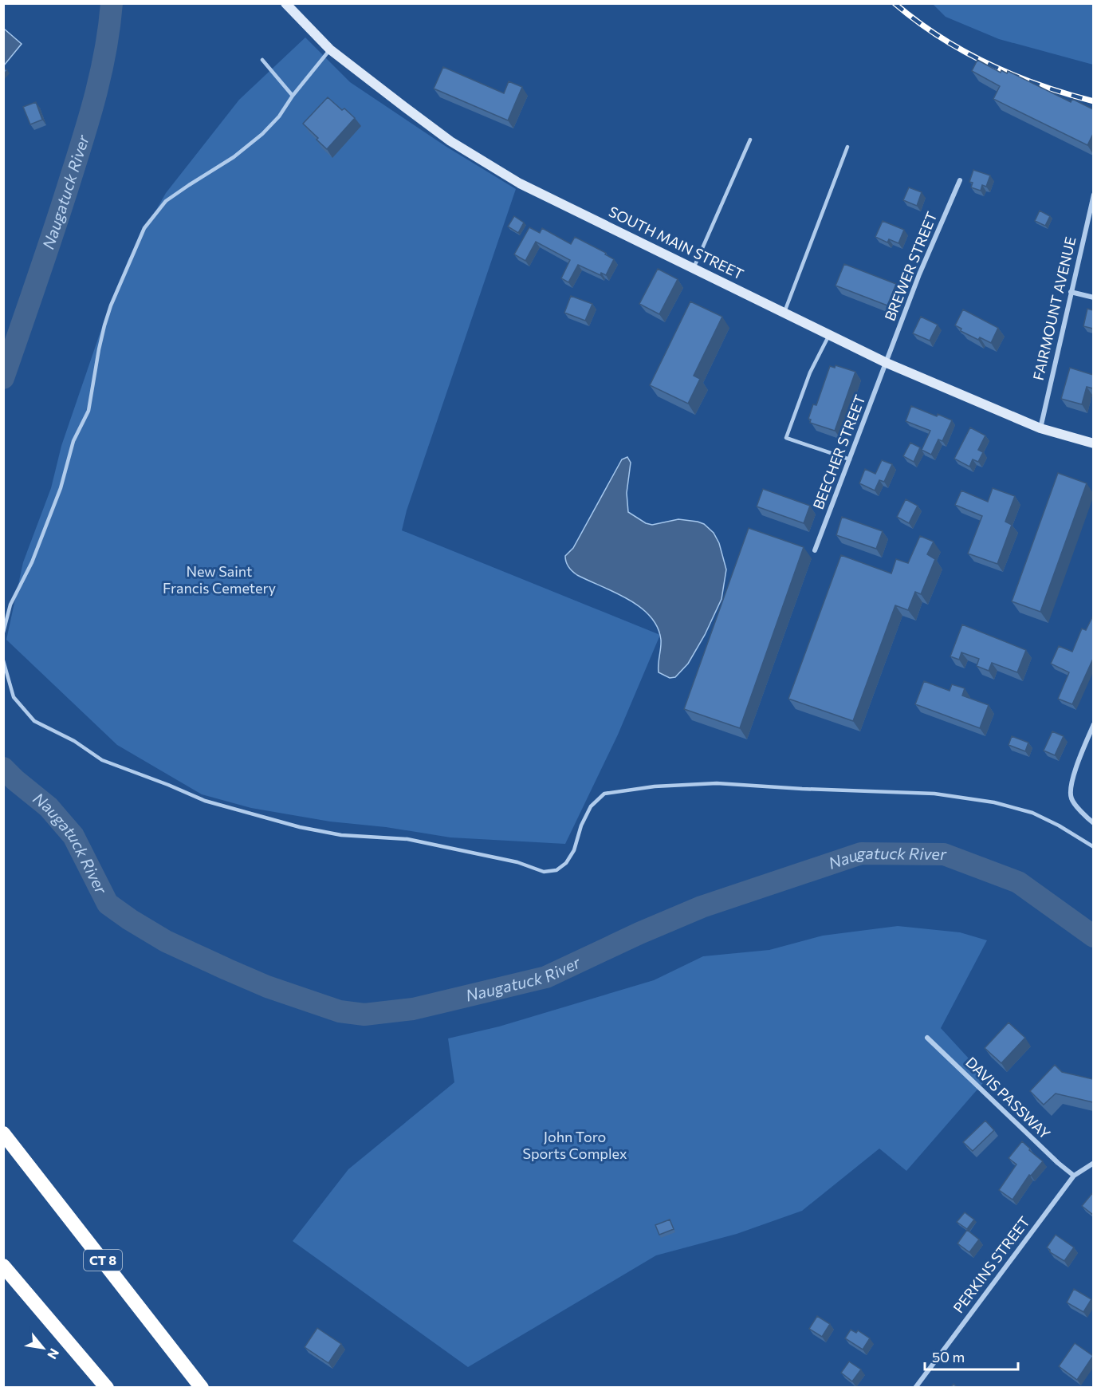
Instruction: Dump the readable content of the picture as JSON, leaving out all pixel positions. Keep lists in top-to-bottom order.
{
  "streets": {
    "highway": ["CT 8"],
    "main road": ["SOUTH MAIN STREET"],
    "street": [
      "BREWER STREET",
      "FAIRMOUNT AVENUE",
      "BEECHER STREET",
      "DAVIS PASSWAY",
      "PERKINS STREET"
    ]
  },
  "crossings": [
    ["SOUTH MAIN STREET", "BREWER STREET"],
    ["SOUTH MAIN STREET", "FAIRMOUNT AVENUE"],
    ["SOUTH MAIN STREET", "BEECHER STREET"],
    ["BREWER STREET", "BEECHER STREET"],
    ["DAVIS PASSWAY", "PERKINS STREET"]
  ],
  "water": ["Naugatuck River"],
  "parks": ["New Saint Francis Cemetery", "John Toro Sports Complex"],
  "scale_bar": "50 m",
  "north": "bottom right"
}
